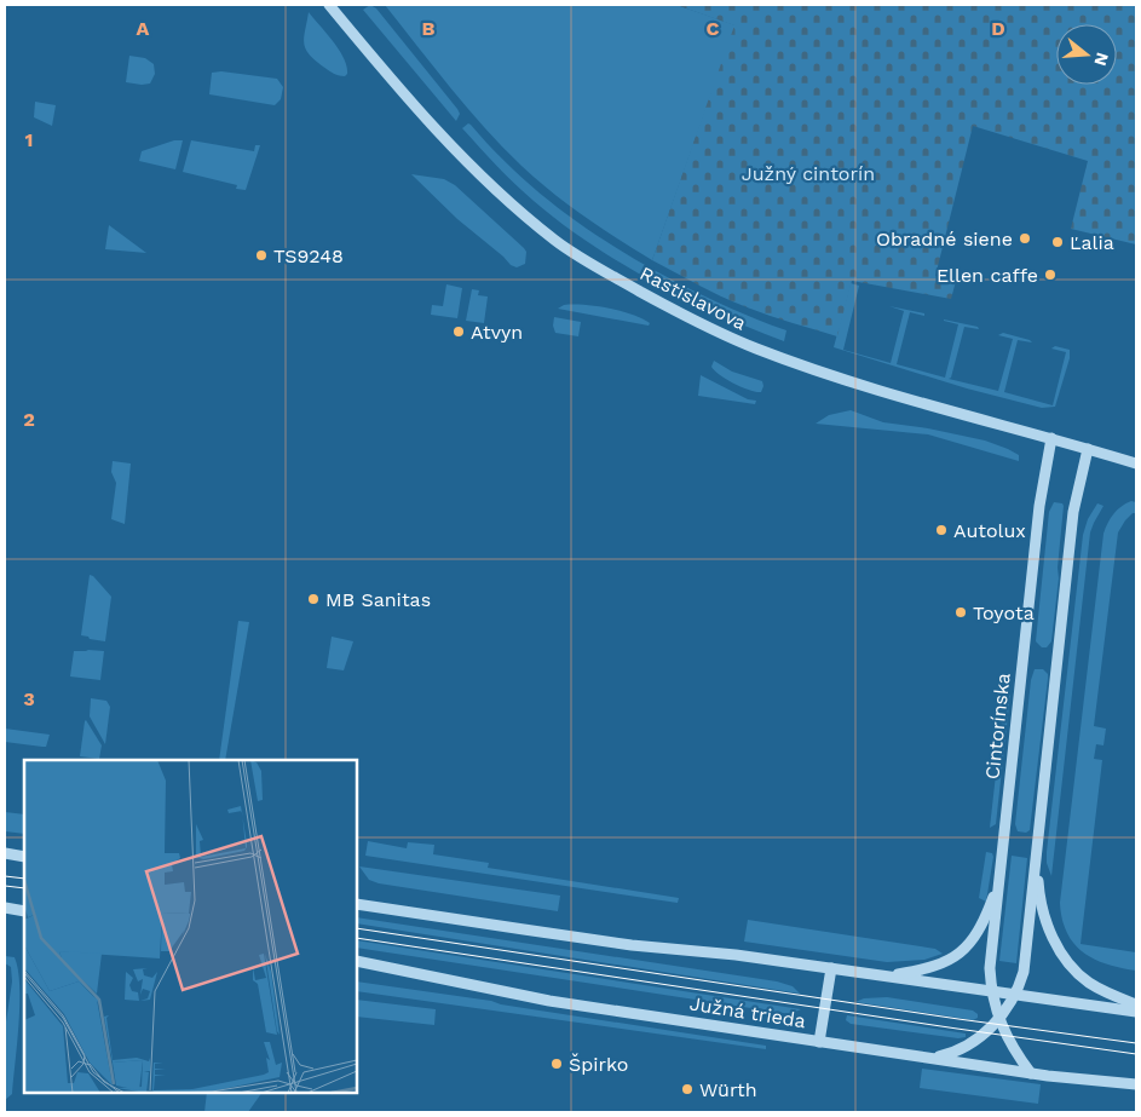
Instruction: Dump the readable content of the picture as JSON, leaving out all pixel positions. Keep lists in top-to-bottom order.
{
  "streets": {
    "street": ["Rastislavova", "Cintorínska", "Južná trieda"]
  },
  "crossings": [
    ["Rastislavova", "Cintorínska"],
    ["Cintorínska", "Južná trieda"]
  ],
  "parks": ["Južný cintorín"],
  "places": [
    "Obradné siene",
    "Ľalia",
    "TS9248",
    "Ellen caffe",
    "Atvyn",
    "Autolux",
    "MB Sanitas",
    "Toyota",
    "Špirko",
    "Würth"
  ],
  "north": "right",
  "grid": {
    "columns": [
      "A",
      "B",
      "C",
      "D"
    ],
    "rows": ["1", "2", "3"]
  }
}
